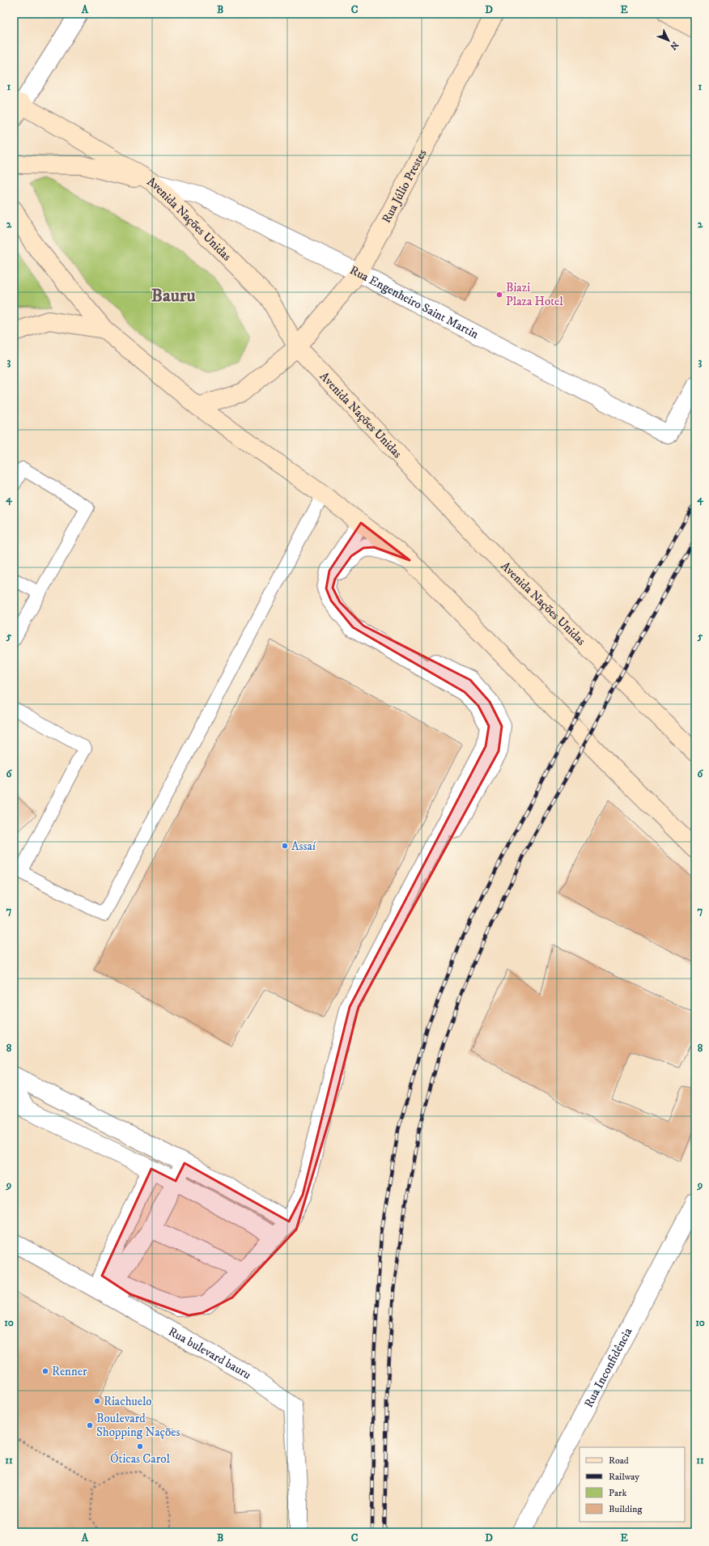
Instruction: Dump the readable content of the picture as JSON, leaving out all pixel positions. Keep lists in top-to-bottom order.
{
  "streets": {
    "main road": ["Rua Júlio Prestes", "Avenida Nações Unidas"],
    "street": ["Rua Engenheiro Saint Martin", "Rua bulevard bauru", "Rua Inconfidência"]
  },
  "crossings": [
    ["Rua Júlio Prestes", "Avenida Nações Unidas"],
    ["Rua Júlio Prestes", "Rua Engenheiro Saint Martin"],
    ["Avenida Nações Unidas", "Rua Engenheiro Saint Martin"]
  ],
  "districts": ["Bauru"],
  "places": [
    "Biazi Plaza Hotel",
    "Assaí",
    "Renner",
    "Riachuelo",
    "Boulevard Shopping Nações",
    "Óticas Carol"
  ],
  "legend": [
    "Road",
    "Railway",
    "Park",
    "Building"
  ],
  "north": "bottom right",
  "grid": {
    "columns": [
      "A",
      "B",
      "C",
      "D",
      "E"
    ],
    "rows": [
      "1",
      "2",
      "3",
      "4",
      "5",
      "6",
      "7",
      "8",
      "9",
      "10",
      "11"
    ]
  }
}
